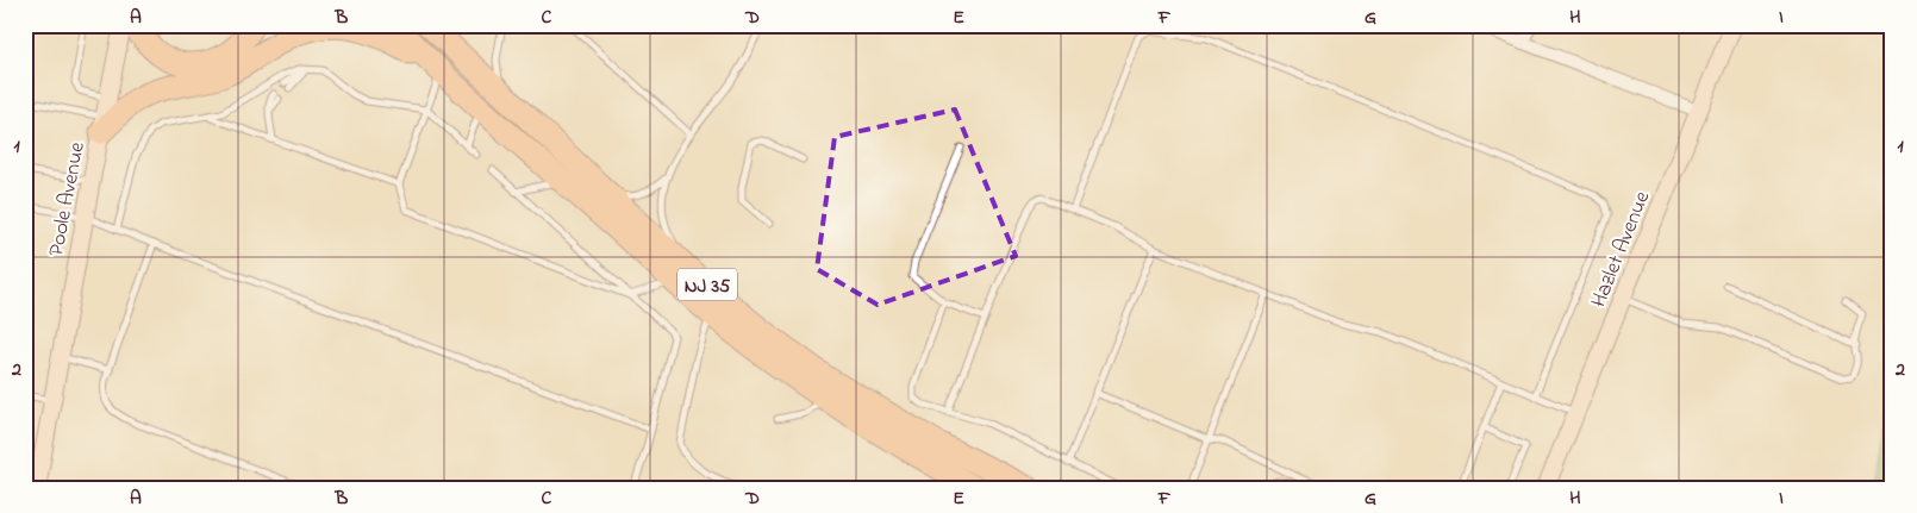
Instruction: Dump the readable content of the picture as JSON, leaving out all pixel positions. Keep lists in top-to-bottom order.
{
  "streets": {
    "highway": ["NJ 35"],
    "street": ["Poole Avenue", "Hazlet Avenue"]
  },
  "grid": {
    "columns": [
      "A",
      "B",
      "C",
      "D",
      "E",
      "F",
      "G",
      "H",
      "I"
    ],
    "rows": ["1", "2"]
  }
}
